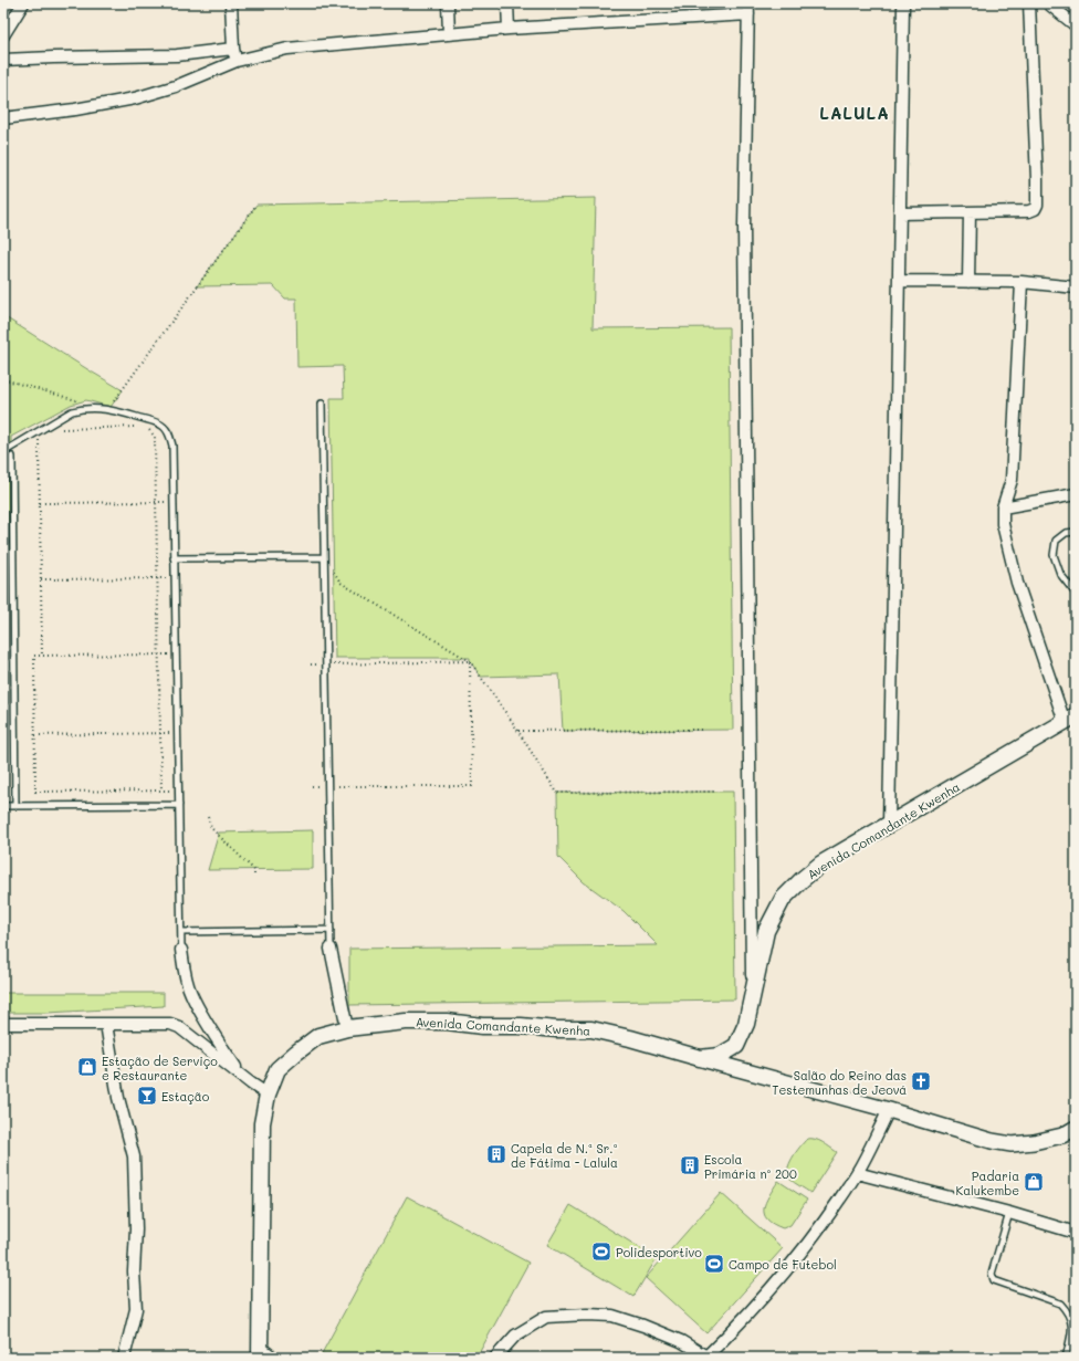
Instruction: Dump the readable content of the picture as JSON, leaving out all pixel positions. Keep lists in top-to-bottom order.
{
  "streets": {
    "main road": ["Avenida Comandante Kwenha"]
  },
  "districts": ["LALULA"],
  "places": {
    "shop": ["Estação de Serviço e Restaurante", "Padaria Kalukembe"],
    "church": ["Salão do Reino das Testemunhas de Jeová"],
    "bar": ["Estação"],
    "building": ["Capela de N.ª Sr.ª de Fátima - Lalula", "Escola Primária nº 200"],
    "sports": ["Polidesportivo", "Campo de Futebol"]
  }
}
